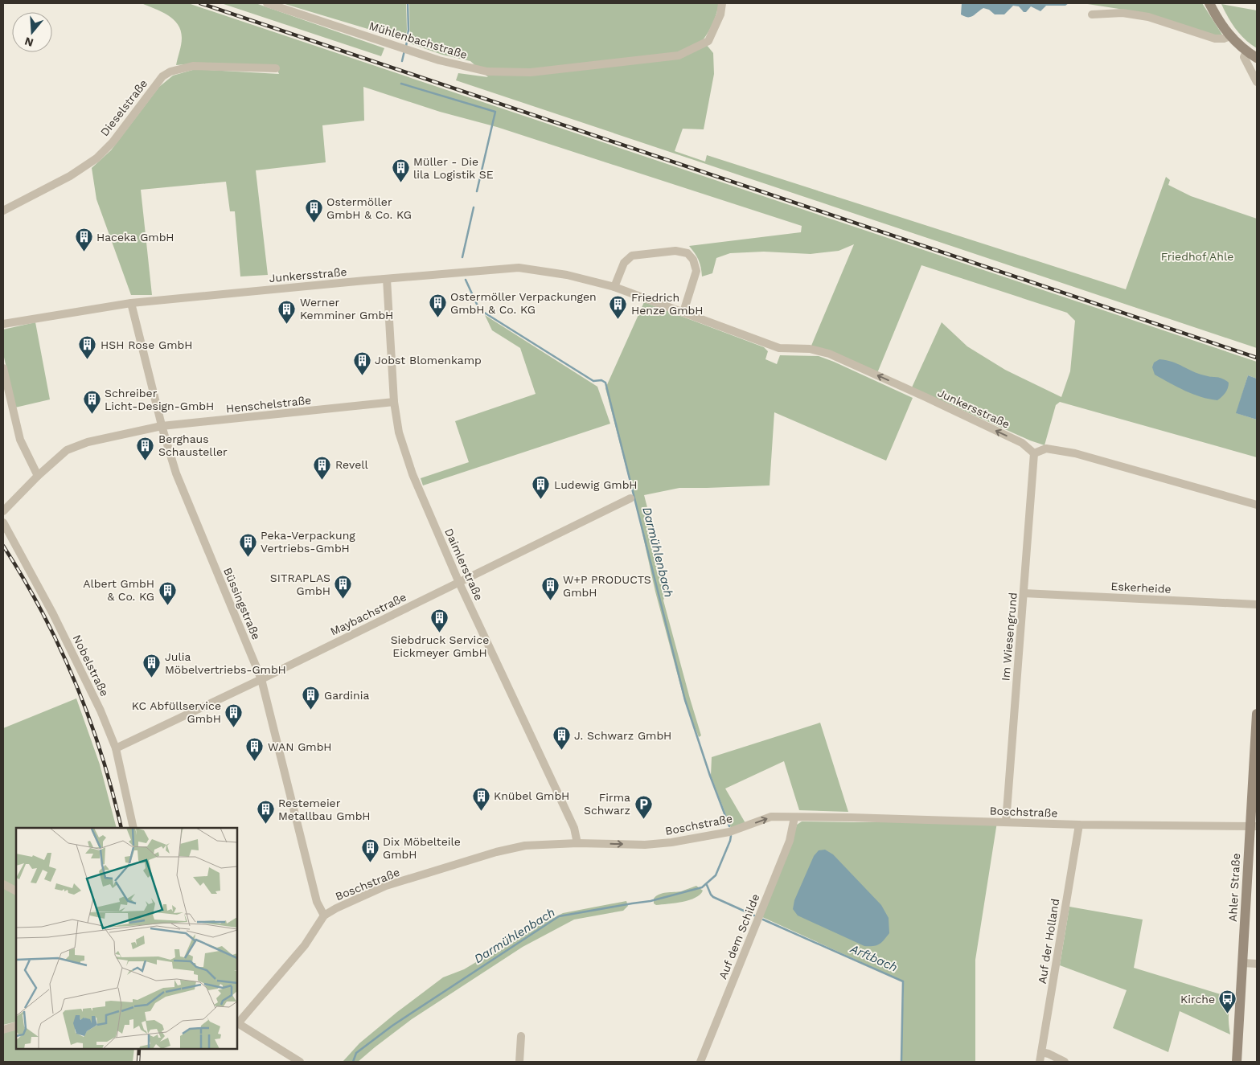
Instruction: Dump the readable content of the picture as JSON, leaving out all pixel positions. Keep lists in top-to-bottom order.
{
  "streets": {
    "main road": ["Ahler Straße"],
    "street": [
      "Mühlenbachstraße",
      "Dieselstraße",
      "Junkersstraße",
      "Henschelstraße",
      "Daimlerstraße",
      "Eskerheide",
      "Büssingstraße",
      "Maybachstraße",
      "Im Wiesengrund",
      "Nobelstraße",
      "Boschstraße",
      "Auf dem Schilde",
      "Auf der Holland"
    ]
  },
  "crossings": [
    ["Junkersstraße", "Daimlerstraße"],
    ["Junkersstraße", "Büssingstraße"],
    ["Junkersstraße", "Im Wiesengrund"],
    ["Henschelstraße", "Daimlerstraße"],
    ["Henschelstraße", "Büssingstraße"],
    ["Daimlerstraße", "Maybachstraße"],
    ["Daimlerstraße", "Boschstraße"],
    ["Eskerheide", "Im Wiesengrund"],
    ["Büssingstraße", "Maybachstraße"],
    ["Büssingstraße", "Boschstraße"],
    ["Maybachstraße", "Nobelstraße"],
    ["Im Wiesengrund", "Boschstraße"],
    ["Boschstraße", "Ahler Straße"],
    ["Boschstraße", "Auf dem Schilde"],
    ["Boschstraße", "Auf der Holland"]
  ],
  "one_way": ["Junkersstraße"],
  "water": ["Darmühlenbach", "Arftbach"],
  "parks": ["Friedhof Ahle"],
  "places": {
    "building": [
      "Müller - Die lila Logistik SE",
      "Ostermöller GmbH & Co. KG",
      "Haceka GmbH",
      "Ostermöller Verpackungen GmbH & Co. KG",
      "Friedrich Henze GmbH",
      "Werner Kemminer GmbH",
      "HSH Rose GmbH",
      "Jobst Blomenkamp",
      "Schreiber Licht-Design-GmbH",
      "Berghaus Schausteller",
      "Revell",
      "Ludewig GmbH",
      "Peka-Verpackung Vertriebs-GmbH",
      "SITRAPLAS GmbH",
      "W+P PRODUCTS GmbH",
      "Albert GmbH & Co. KG",
      "Siebdruck Service Eickmeyer GmbH",
      "Julia Möbelvertriebs-GmbH",
      "Gardinia",
      "KC Abfüllservice GmbH",
      "J. Schwarz GmbH",
      "WAN GmbH",
      "Knübel GmbH",
      "Restemeier Metallbau GmbH",
      "Dix Möbelteile GmbH"
    ],
    "parking": ["Firma Schwarz"],
    "bus stop": ["Kirche"]
  },
  "north": "bottom"
}
